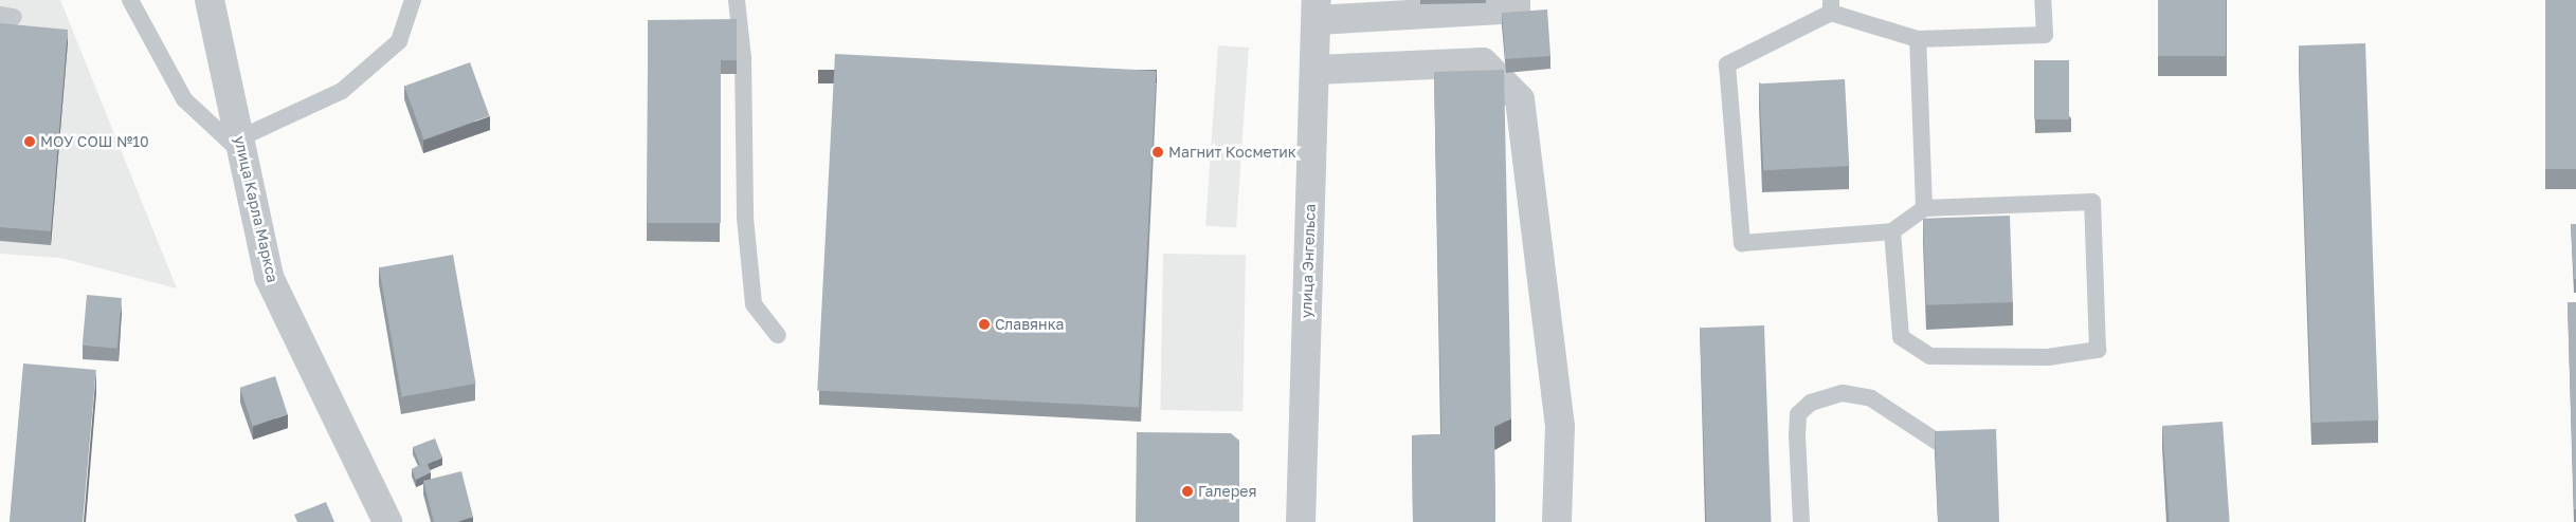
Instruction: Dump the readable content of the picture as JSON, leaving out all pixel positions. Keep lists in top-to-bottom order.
{
  "streets": {
    "street": ["улица Карла Маркса", "улица Энгельса"]
  },
  "places": [
    "МОУ СОШ №10",
    "Магнит Косметик",
    "Славянка",
    "Галерея"
  ]
}
